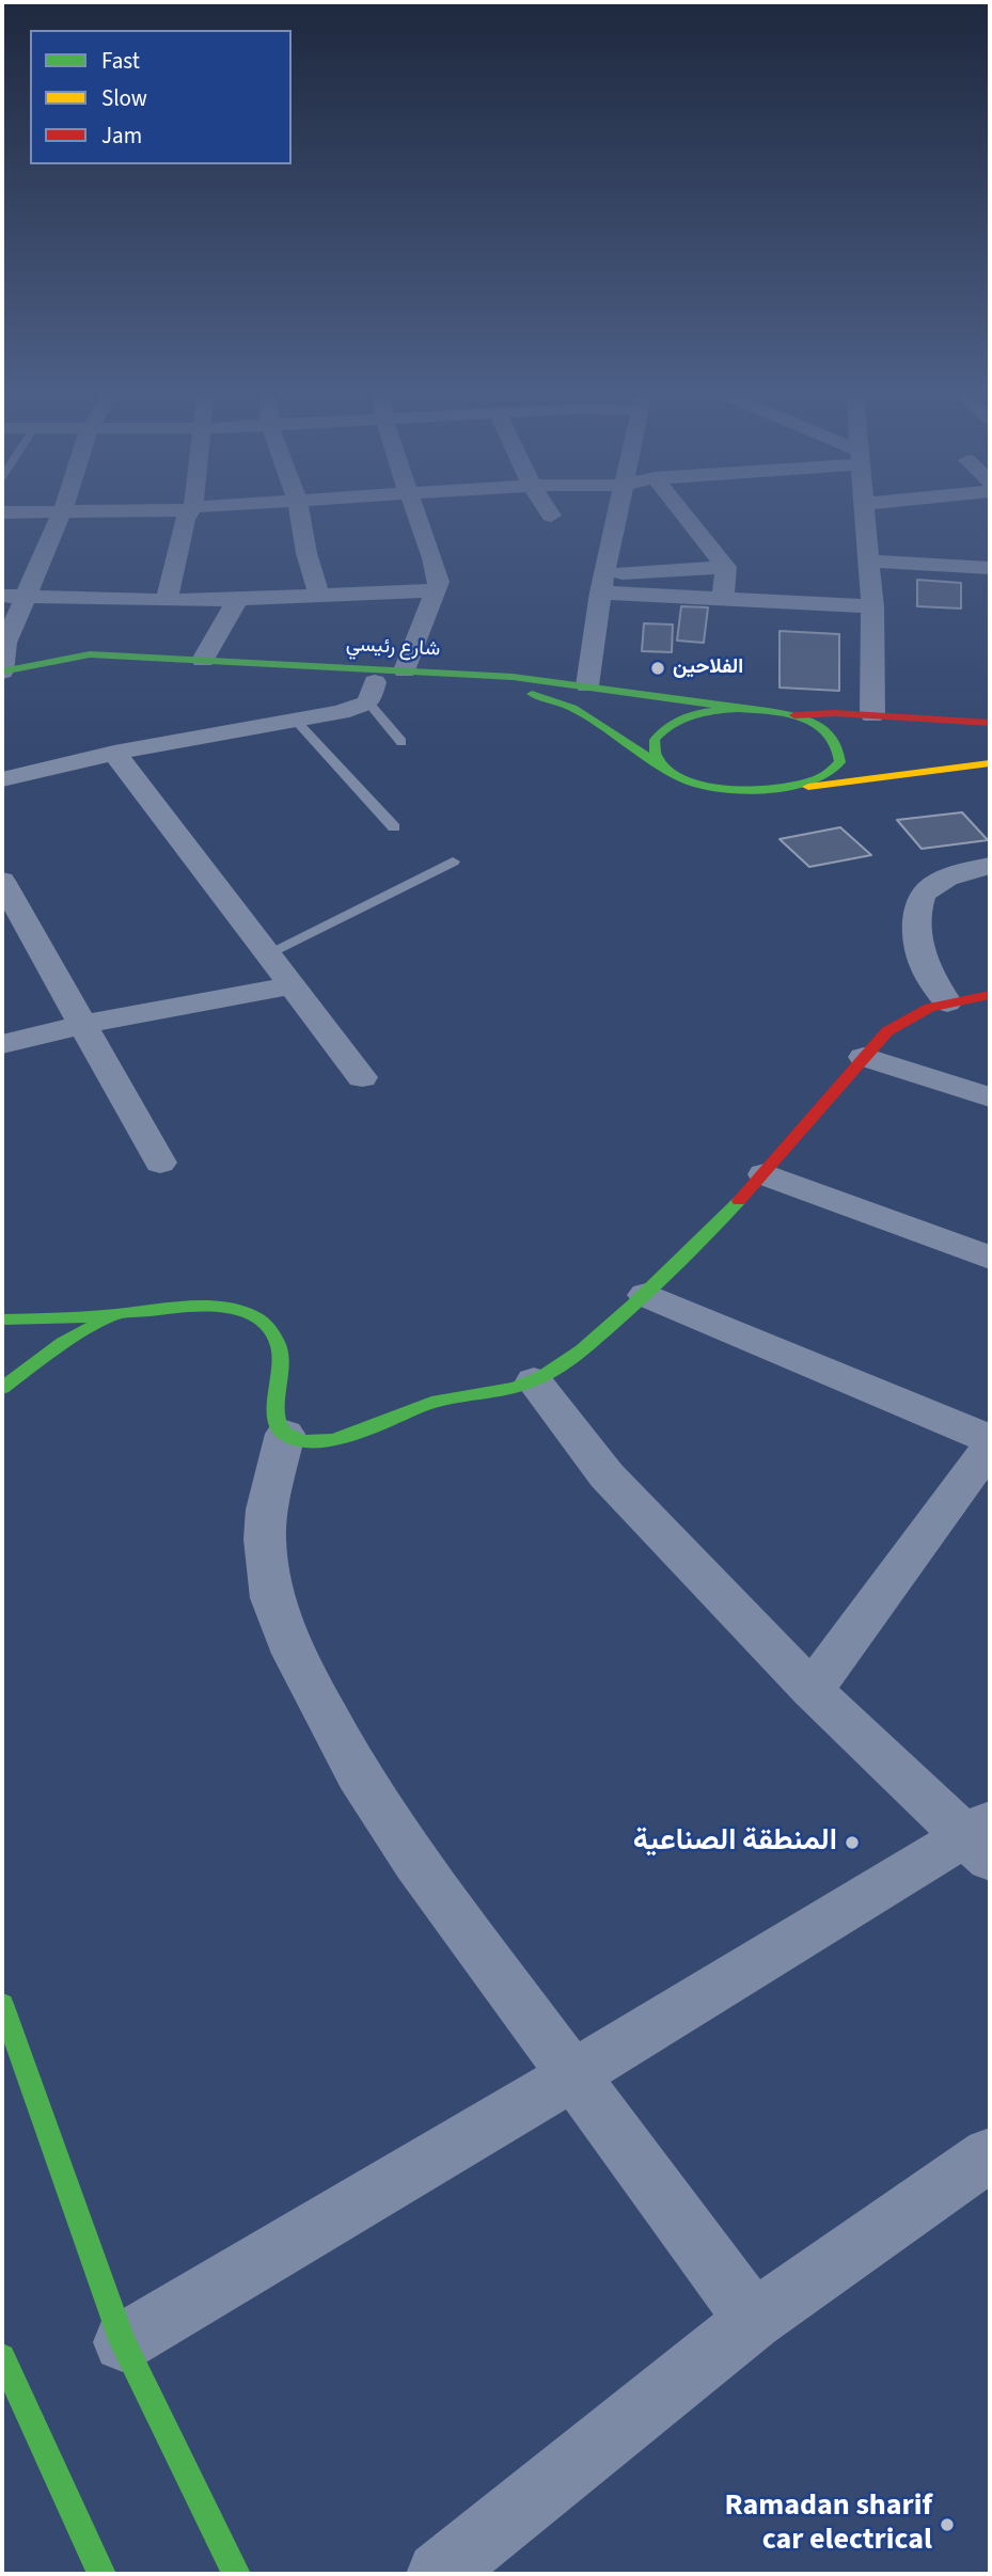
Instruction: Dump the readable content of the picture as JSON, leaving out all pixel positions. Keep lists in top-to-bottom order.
{
  "streets": {
    "main road": ["شارع رئيسي"]
  },
  "places": ["الفلاحين", "المنطقة الصناعية", "Ramadan sharif car electrical"],
  "legend": ["Fast", "Slow", "Jam"]
}
